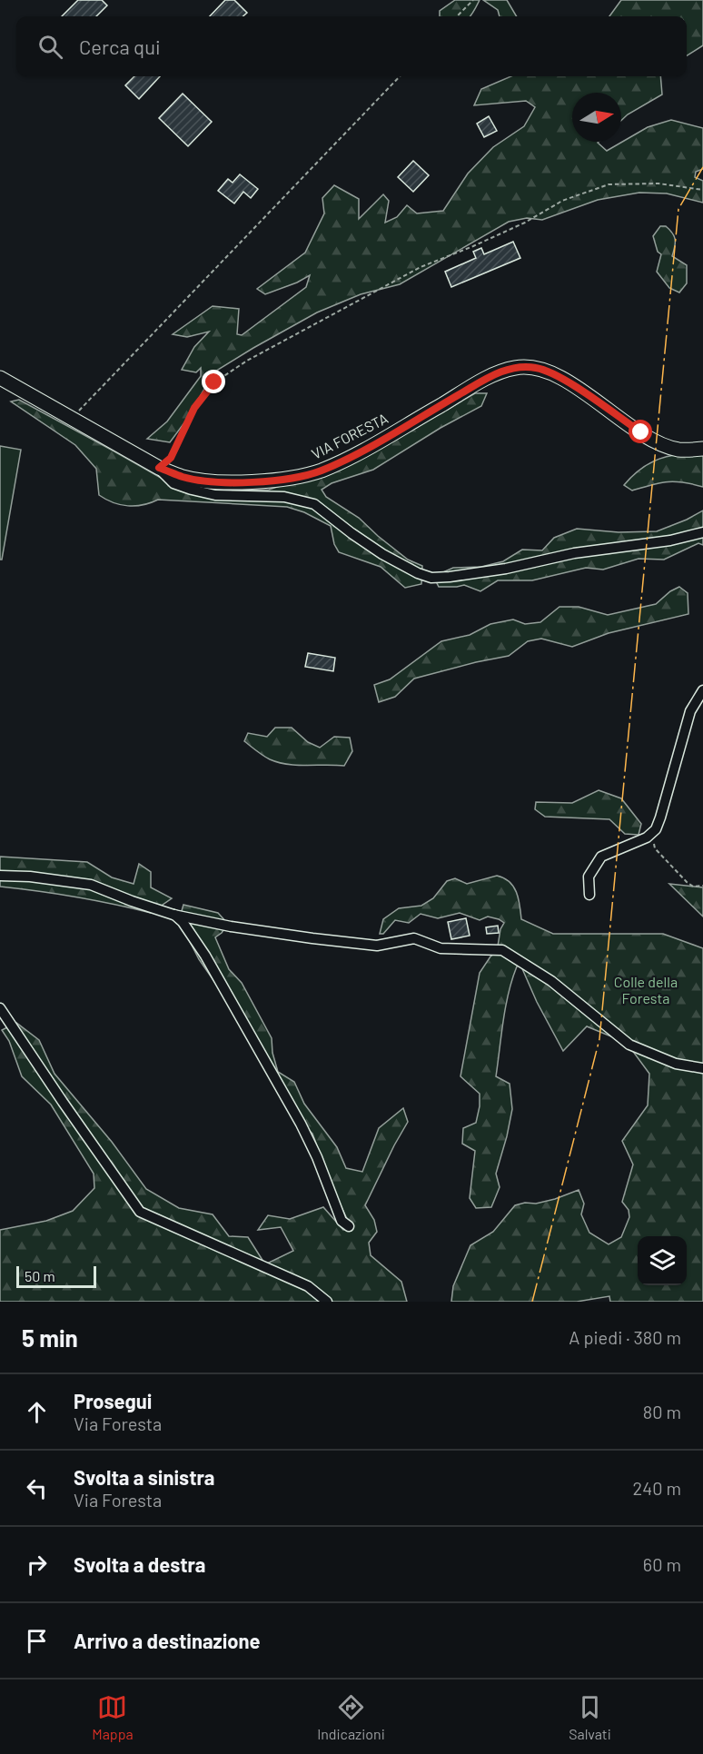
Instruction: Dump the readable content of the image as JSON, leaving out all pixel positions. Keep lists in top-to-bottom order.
{
  "streets": {
    "main road": ["VIA FORESTA"]
  },
  "parks": ["Colle della Foresta"],
  "scale_bar": "50 m",
  "north": "right",
  "page": {
    "search": "Cerca qui",
    "scale": "50 m",
    "heading": ["5 min", "A piedi · 380 m"],
    "list": [
      ["Prosegui", "Via Foresta", "80 m"],
      ["Svolta a sinistra", "Via Foresta", "240 m"],
      ["Svolta a destra", "60 m"],
      "Arrivo a destinazione"
    ],
    "nav": ["Mappa", "Indicazioni", "Salvati"]
  }
}
